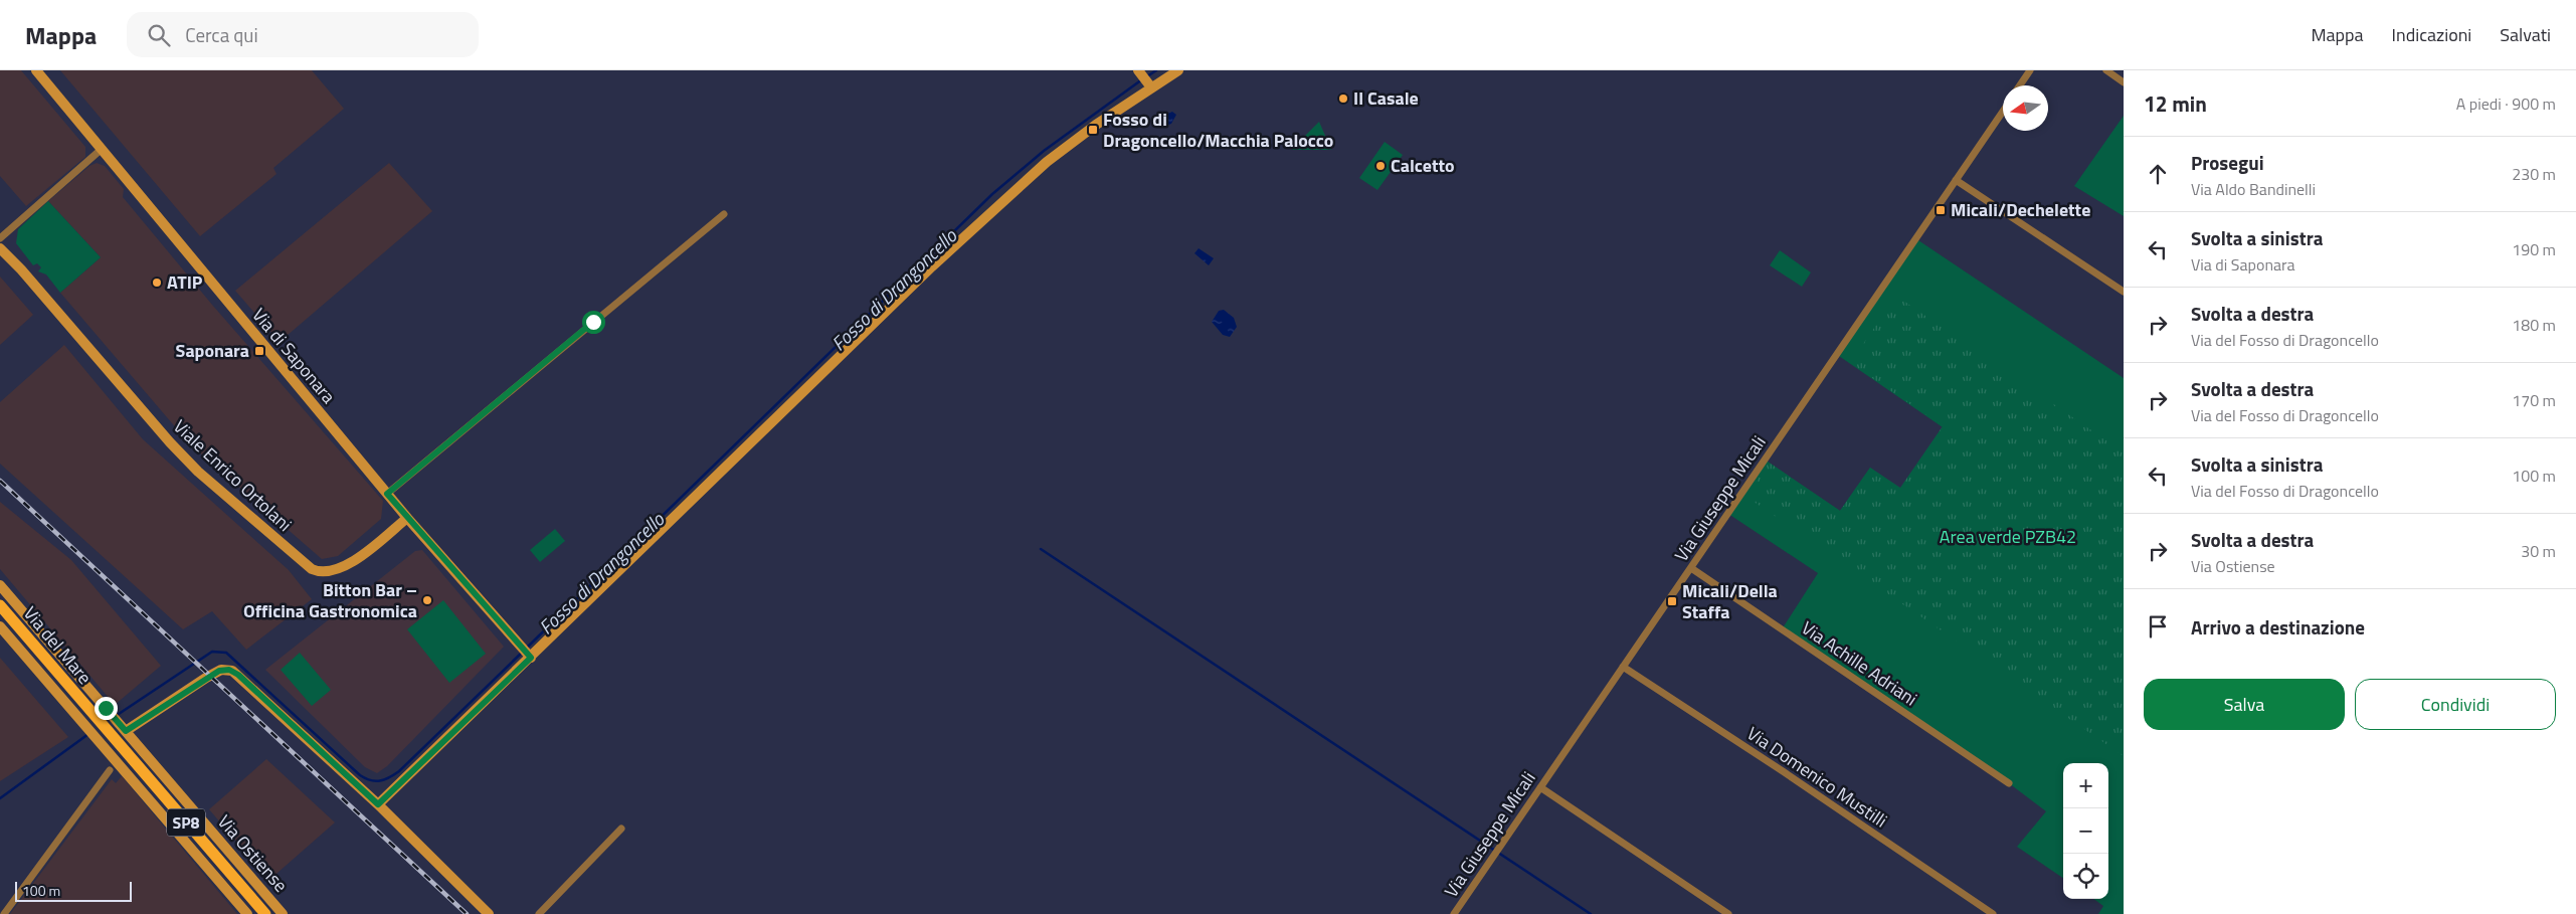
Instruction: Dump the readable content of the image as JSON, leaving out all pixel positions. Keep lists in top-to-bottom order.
{
  "streets": {
    "main road": ["Via del Mare", "SP8"],
    "street": [
      "Via di Saponara",
      "Viale Enrico Ortolani",
      "Via Giuseppe Micali",
      "Via Achille Adriani",
      "Via Domenico Mustilli",
      "Via Ostiense"
    ]
  },
  "crossings": [
    ["Via di Saponara", "Viale Enrico Ortolani"],
    ["Via Giuseppe Micali", "Via Achille Adriani"],
    ["Via Giuseppe Micali", "Via Domenico Mustilli"]
  ],
  "water": ["Fosso di Drangoncello"],
  "parks": ["Area verde PZB42"],
  "places": {
    "other": [
      "Il Casale",
      "Calcetto",
      "ATIP",
      "Bitton Bar – Officina Gastronomica"
    ],
    "transit": [
      "Fosso di Dragoncello/Macchia Palocco",
      "Micali/Dechelette",
      "Saponara",
      "Micali/Della Staffa"
    ]
  },
  "scale_bar": "100 m",
  "north": "left",
  "page": {
    "header": "Mappa",
    "search": "Cerca qui",
    "nav": ["Mappa", "Indicazioni", "Salvati"],
    "heading": ["12 min", "A piedi · 900 m"],
    "list": [
      ["Prosegui", "Via Aldo Bandinelli", "230 m"],
      ["Svolta a sinistra", "Via di Saponara", "190 m"],
      ["Svolta a destra", "Via del Fosso di Dragoncello", "180 m"],
      ["Svolta a destra", "Via del Fosso di Dragoncello", "170 m"],
      ["Svolta a sinistra", "Via del Fosso di Dragoncello", "100 m"],
      ["Svolta a destra", "Via Ostiense", "30 m"],
      "Arrivo a destinazione"
    ],
    "buttons": ["Salva", "Condividi"],
    "map_buttons": ["+", "−"],
    "scale": "100 m"
  }
}
